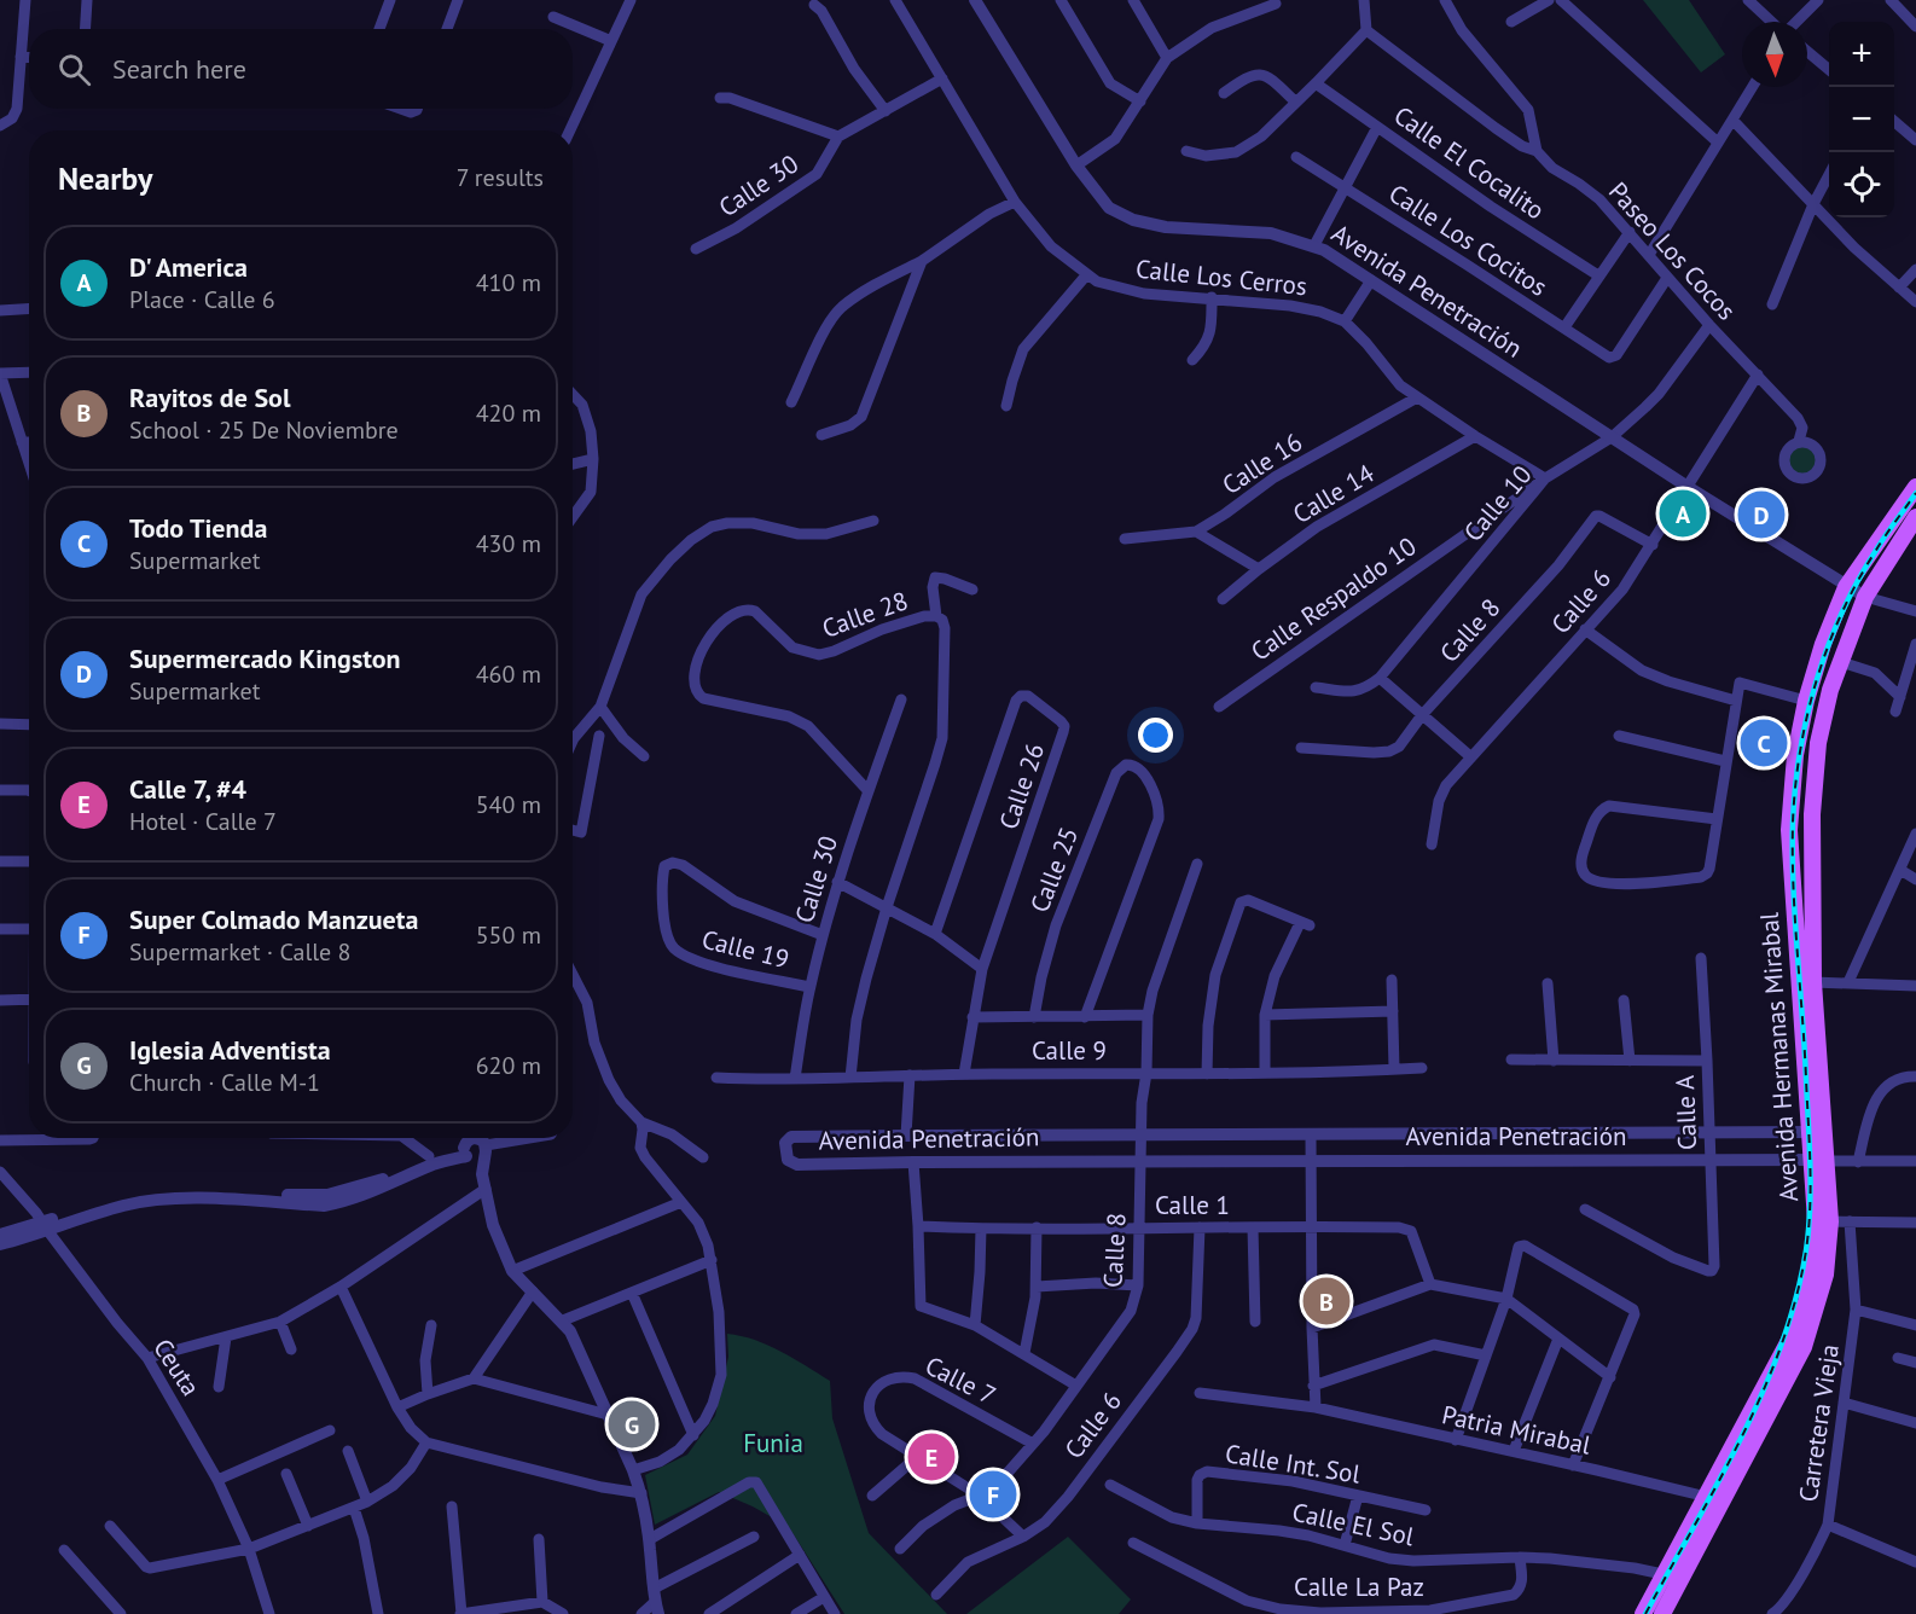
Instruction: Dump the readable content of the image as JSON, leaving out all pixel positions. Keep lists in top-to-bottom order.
{
  "streets": {
    "main road": ["Avenida Hermanas Mirabal"],
    "street": [
      "Calle El Cocalito",
      "Calle 30",
      "Calle Los Cocitos",
      "Paseo Los Cocos",
      "Calle Los Cerros",
      "Avenida Penetración",
      "Calle 16",
      "Calle 14",
      "Calle 10",
      "Calle Respaldo 10",
      "Calle 6",
      "Calle 28",
      "Calle 8",
      "Calle 26",
      "Calle 25",
      "Calle 19",
      "Calle 9",
      "Calle A",
      "Calle 1",
      "Ceuta",
      "Calle 7",
      "Carretera Vieja",
      "Patria Mirabal",
      "Calle Int. Sol",
      "Calle El Sol",
      "Calle La Paz"
    ]
  },
  "crossings": [
    ["Calle 30", "Calle 28"],
    ["Calle 30", "Calle 19"],
    ["Calle 30", "Calle 9"],
    ["Calle Los Cocitos", "Paseo Los Cocos"],
    ["Paseo Los Cocos", "Calle 10"],
    ["Paseo Los Cocos", "Calle 6"],
    ["Calle Los Cerros", "Calle 16"],
    ["Calle Los Cerros", "Calle 14"],
    ["Calle Los Cerros", "Calle 10"],
    ["Calle Los Cerros", "Calle Respaldo 10"],
    ["Avenida Penetración", "Calle 10"],
    ["Avenida Penetración", "Calle 6"],
    ["Avenida Penetración", "Calle 8"],
    ["Avenida Penetración", "Avenida Hermanas Mirabal"],
    ["Avenida Penetración", "Calle A"],
    ["Calle 10", "Calle Respaldo 10"],
    ["Calle 6", "Calle 8"],
    ["Calle 6", "Calle 1"],
    ["Calle 6", "Calle 7"],
    ["Calle 28", "Calle 9"],
    ["Calle 8", "Calle 9"],
    ["Calle 8", "Calle 1"],
    ["Calle 8", "Calle 7"],
    ["Calle 26", "Calle 9"],
    ["Avenida Hermanas Mirabal", "Patria Mirabal"],
    ["Avenida Hermanas Mirabal", "Calle El Sol"],
    ["Calle Int. Sol", "Calle El Sol"],
    ["Calle El Sol", "Calle La Paz"]
  ],
  "parks": ["Funia"],
  "north": "bottom",
  "page": {
    "map_buttons": ["+", "−"],
    "search": "Search here",
    "heading": ["Nearby", "7 results"],
    "list": [
      {
        "mark": "A",
        "name": "D' America",
        "note": "Place · Calle 6",
        "value": "410 m"
      },
      {
        "mark": "B",
        "name": "Rayitos de Sol",
        "note": "School · 25 De Noviembre",
        "value": "420 m"
      },
      {
        "mark": "C",
        "name": "Todo Tienda",
        "note": "Supermarket",
        "value": "430 m"
      },
      {
        "mark": "D",
        "name": "Supermercado Kingston",
        "note": "Supermarket",
        "value": "460 m"
      },
      {
        "mark": "E",
        "name": "Calle 7, #4",
        "note": "Hotel · Calle 7",
        "value": "540 m"
      },
      {
        "mark": "F",
        "name": "Super Colmado Manzueta",
        "note": "Supermarket · Calle 8",
        "value": "550 m"
      },
      {
        "mark": "G",
        "name": "Iglesia Adventista",
        "note": "Church · Calle M-1",
        "value": "620 m"
      }
    ],
    "pins": [
      "A",
      "D",
      "C",
      "B",
      "G",
      "E",
      "F"
    ]
  }
}
